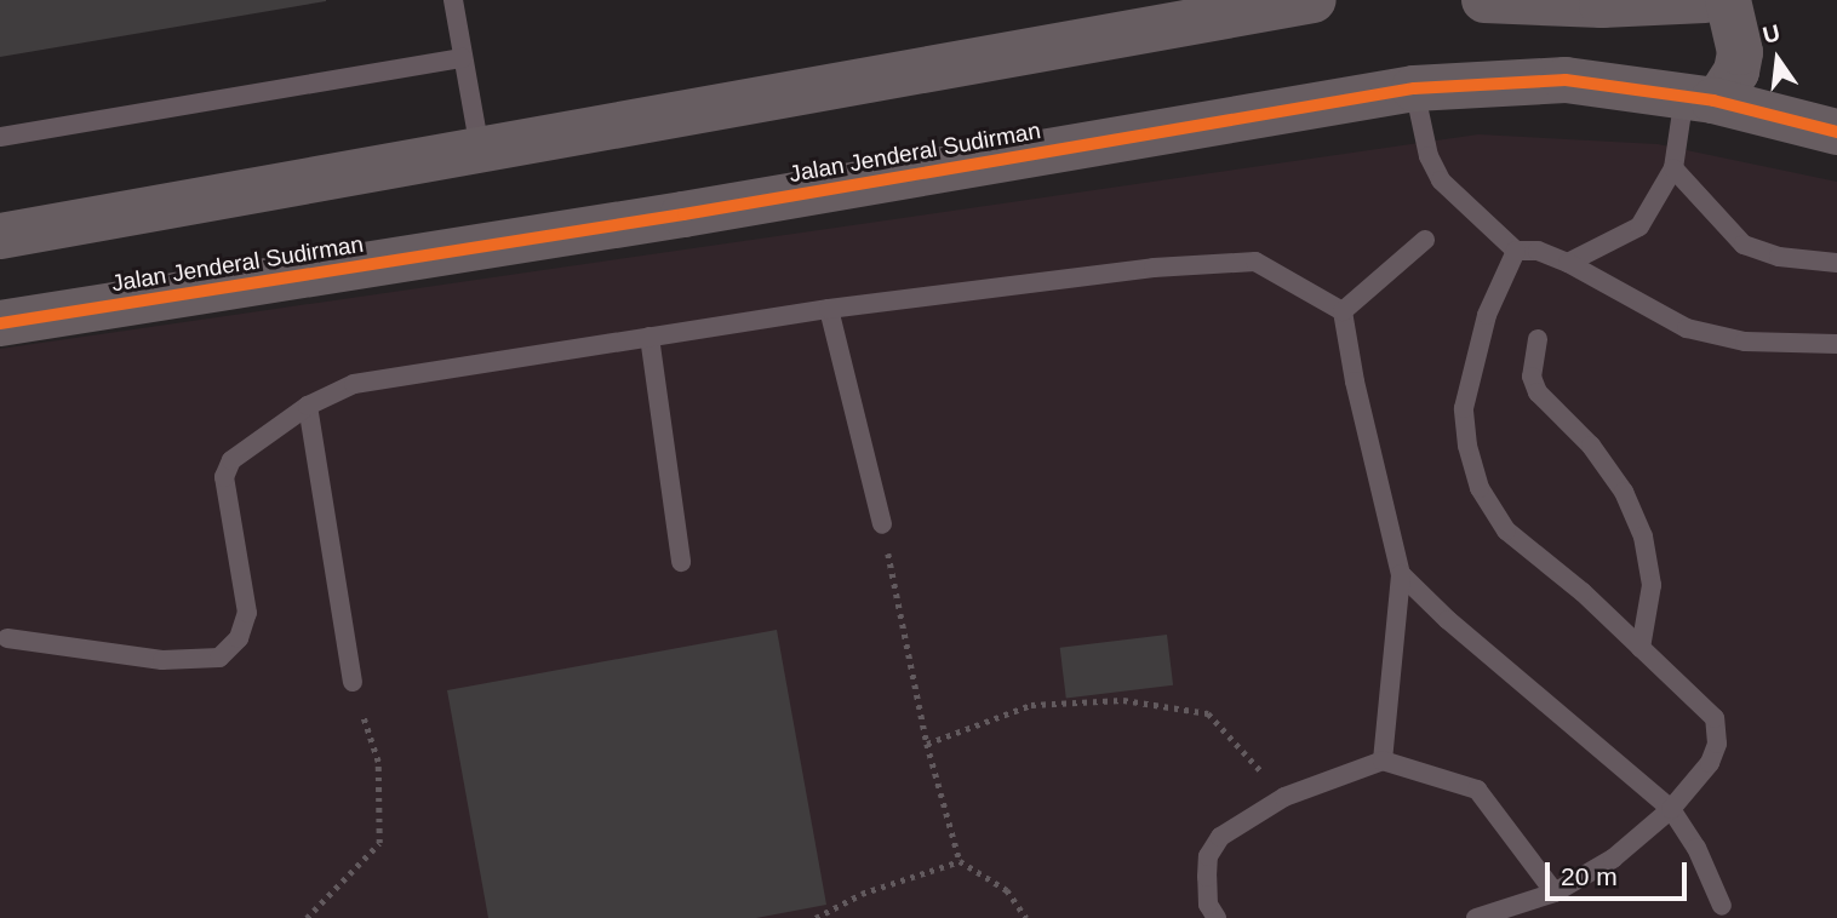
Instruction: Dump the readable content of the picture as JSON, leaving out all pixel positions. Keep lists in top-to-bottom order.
{
  "streets": {
    "street": ["Jalan Jenderal Sudirman"]
  },
  "scale_bar": "20 m",
  "north": "top"
}
